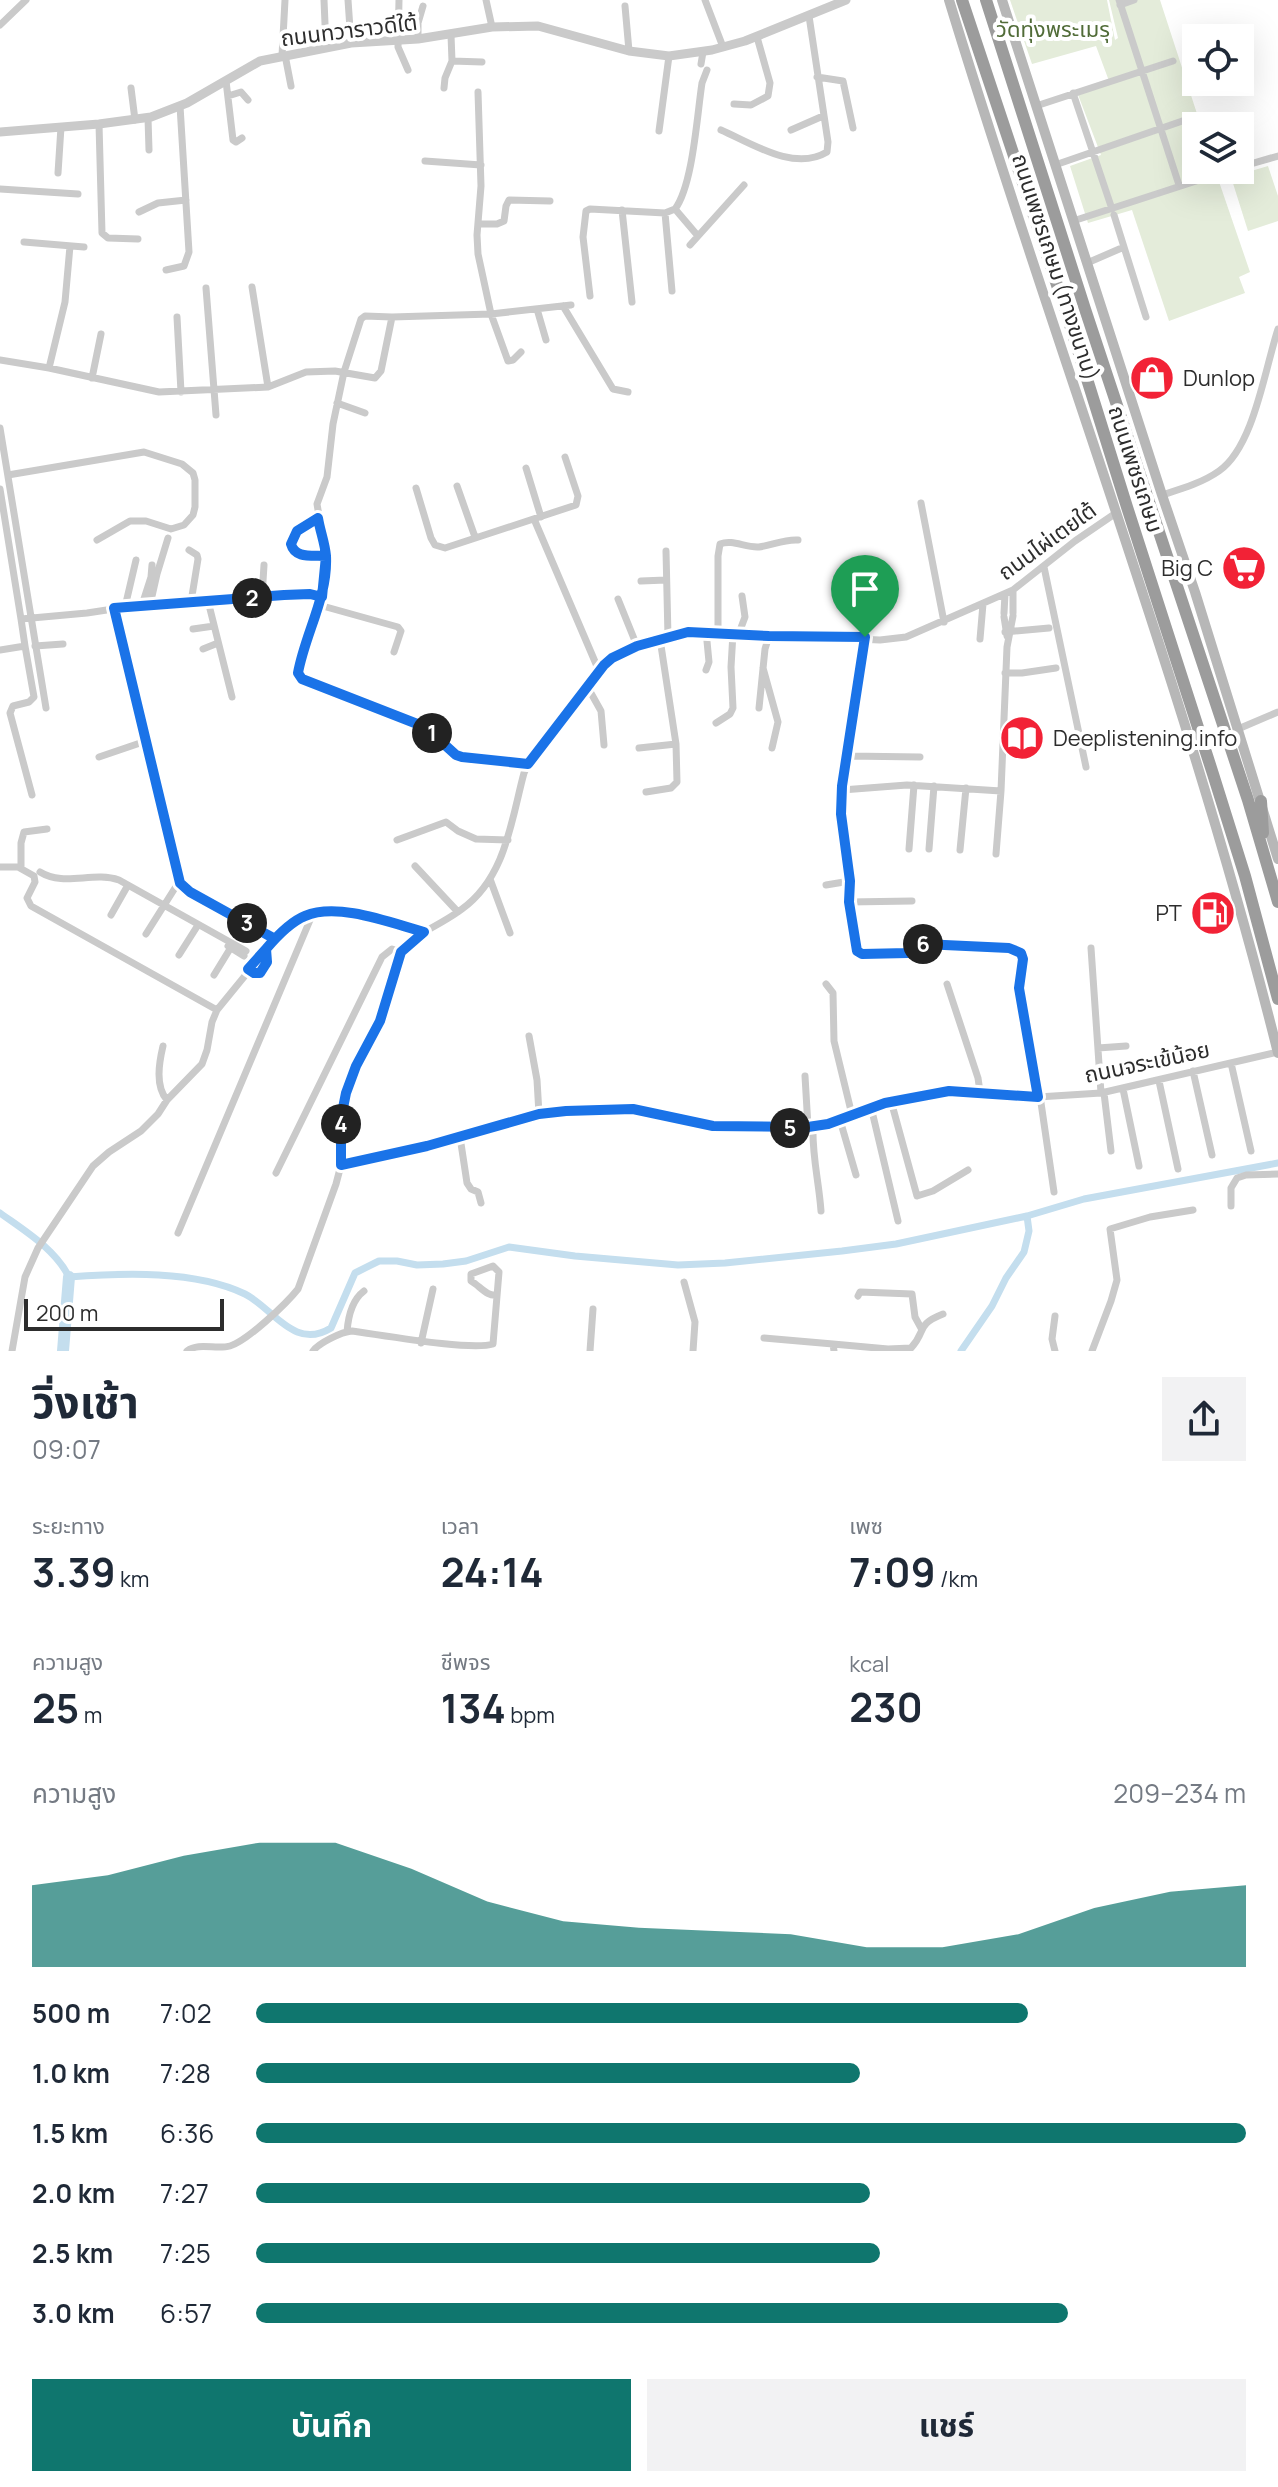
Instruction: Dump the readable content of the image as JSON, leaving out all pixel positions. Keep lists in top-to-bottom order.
{
  "streets": {
    "highway": ["ถนนเพชรเกษม"],
    "main road": ["ถนนเพชรเกษม (ทางขนาน)"],
    "street": ["ถนนทวาราวดีใต้", "ถนนไผ่เตยใต้", "ถนนจระเข้น้อย"]
  },
  "crossings": [
    ["ถนนเพชรเกษม (ทางขนาน)", "ถนนไผ่เตยใต้"],
    ["ถนนเพชรเกษม (ทางขนาน)", "ถนนจระเข้น้อย"]
  ],
  "parks": ["วัดทุ่งพระเมรุ"],
  "places": {
    "shop": ["Dunlop"],
    "supermarket": ["Big C"],
    "library": ["Deeplistening.info"],
    "fuel station": ["PT"]
  },
  "scale_bar": "200 m",
  "page": {
    "pins": [
      "2",
      "1",
      "3",
      "6",
      "4",
      "5"
    ],
    "scale": "200 m",
    "heading": ["วิ่งเช้า", "09:07"],
    "stats": [
      ["ระยะทาง", "3.39 km"],
      ["เวลา", "24:14"],
      ["เพซ", "7:09 /km"],
      ["ความสูง", "25 m"],
      ["ชีพจร", "134 bpm"],
      ["kcal", "230"]
    ],
    "chart": ["ความสูง", "209–234 m"],
    "list": [
      {
        "name": "500 m",
        "note": "7:02"
      },
      {
        "name": "1.0 km",
        "note": "7:28"
      },
      {
        "name": "1.5 km",
        "note": "6:36"
      },
      {
        "name": "2.0 km",
        "note": "7:27"
      },
      {
        "name": "2.5 km",
        "note": "7:25"
      },
      {
        "name": "3.0 km",
        "note": "6:57"
      }
    ],
    "buttons": ["บันทึก", "แชร์"]
  }
}
